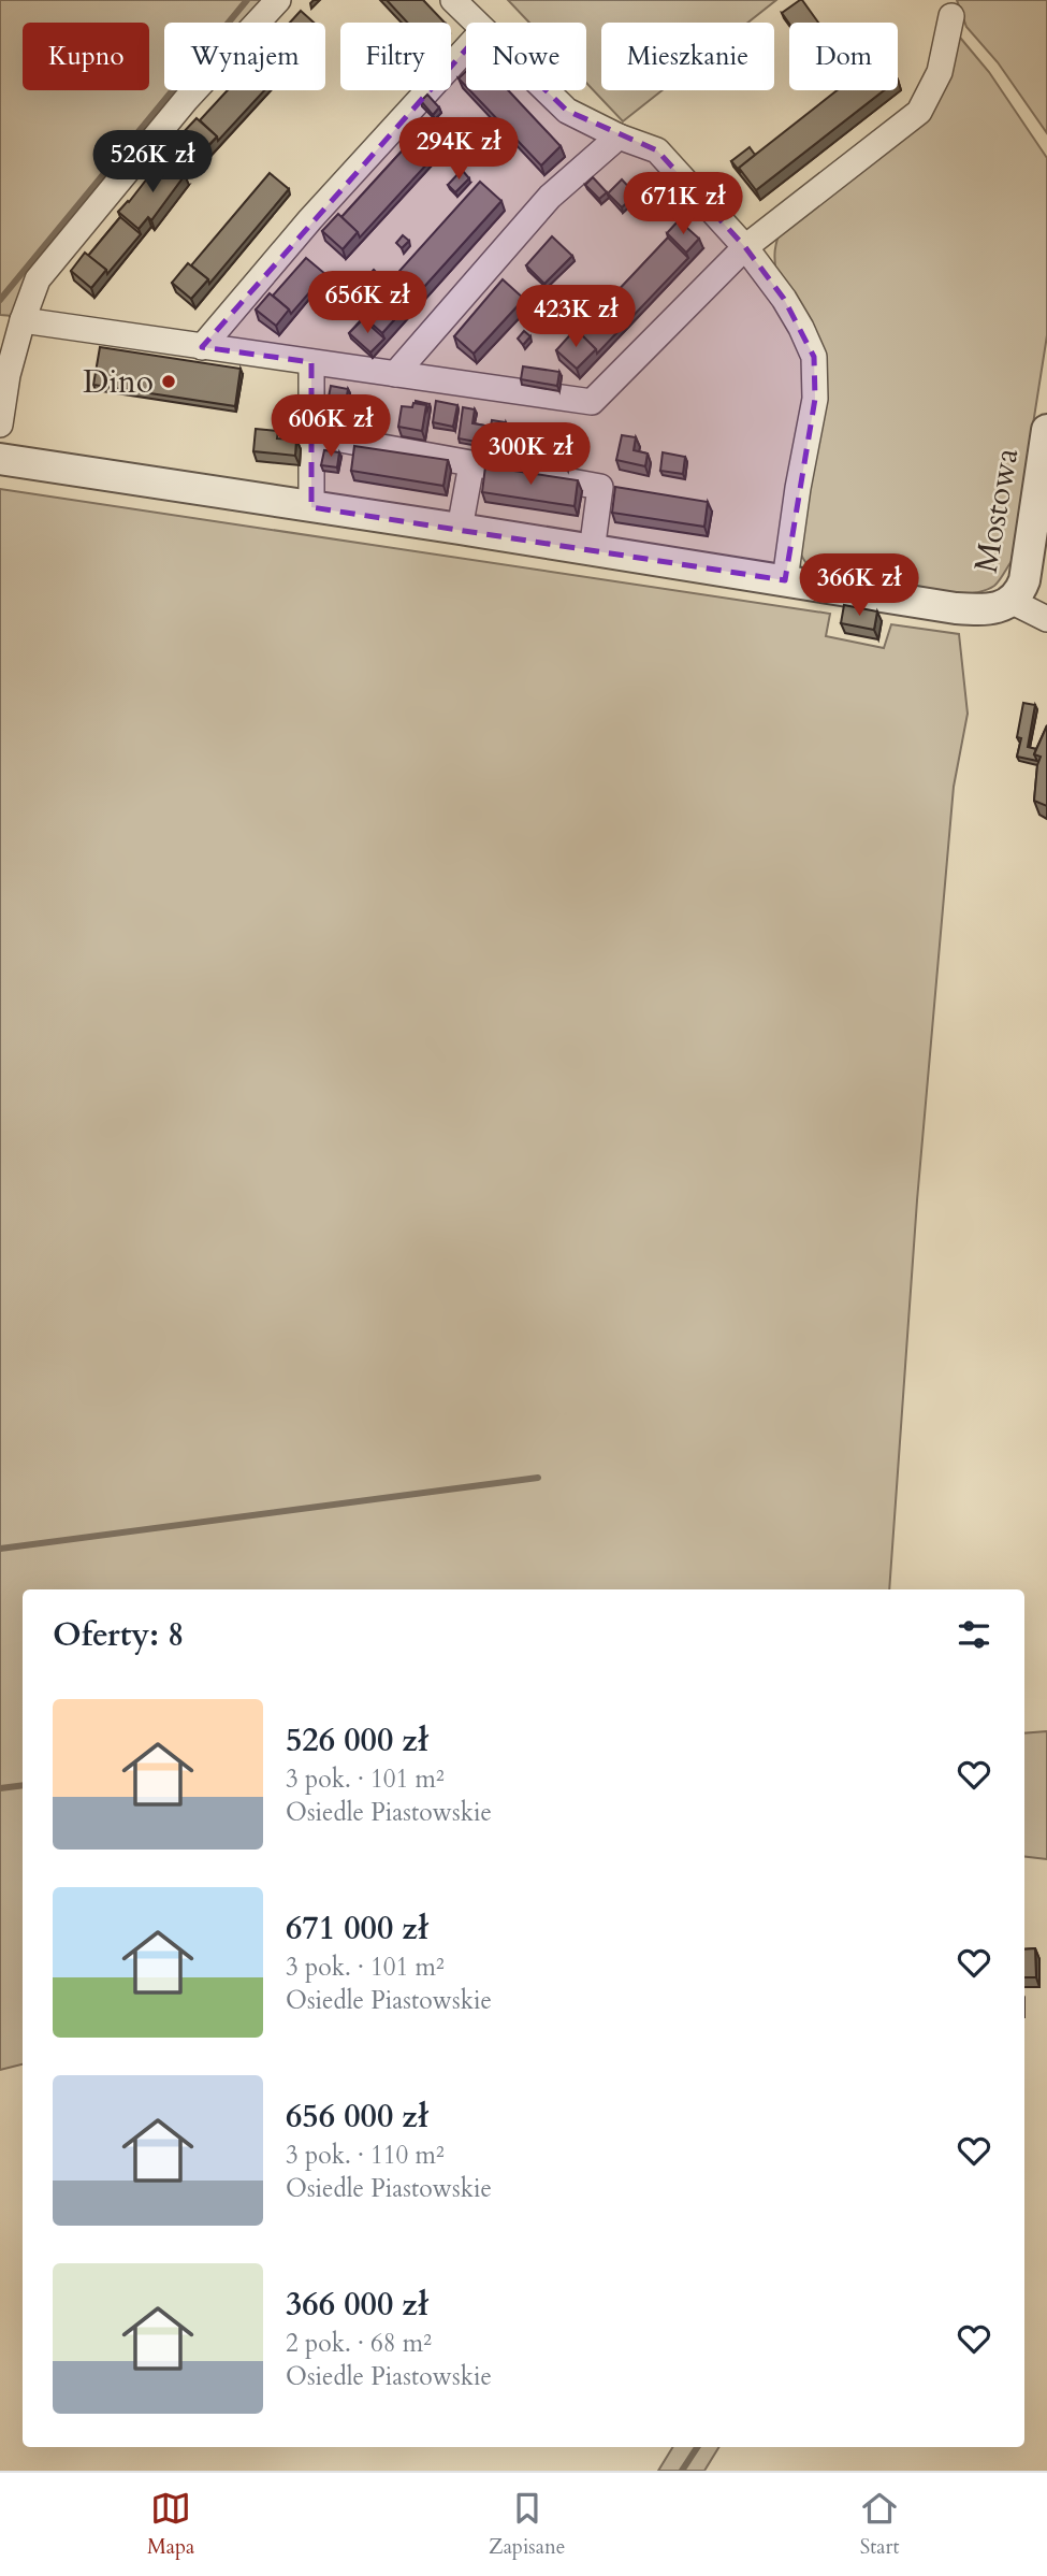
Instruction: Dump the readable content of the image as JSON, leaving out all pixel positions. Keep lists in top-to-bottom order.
{
  "streets": {
    "street": ["Mostowa"]
  },
  "places": ["Dino"],
  "page": {
    "chip": [
      "Kupno",
      "Wynajem",
      "Filtry",
      "Nowe",
      "Mieszkanie",
      "Dom"
    ],
    "price": [
      "294K zł",
      "526K zł",
      "671K zł",
      "656K zł",
      "423K zł",
      "606K zł",
      "300K zł",
      "366K zł"
    ],
    "heading": "Oferty: 8",
    "list": [
      {
        "name": "526 000 zł",
        "note": "3 pok. · 101 m² · Osiedle Piastowskie"
      },
      {
        "name": "671 000 zł",
        "note": "3 pok. · 101 m² · Osiedle Piastowskie"
      },
      {
        "name": "656 000 zł",
        "note": "3 pok. · 110 m² · Osiedle Piastowskie"
      },
      {
        "name": "366 000 zł",
        "note": "2 pok. · 68 m² · Osiedle Piastowskie"
      }
    ],
    "tabs": ["Mapa", "Zapisane", "Start"]
  }
}
